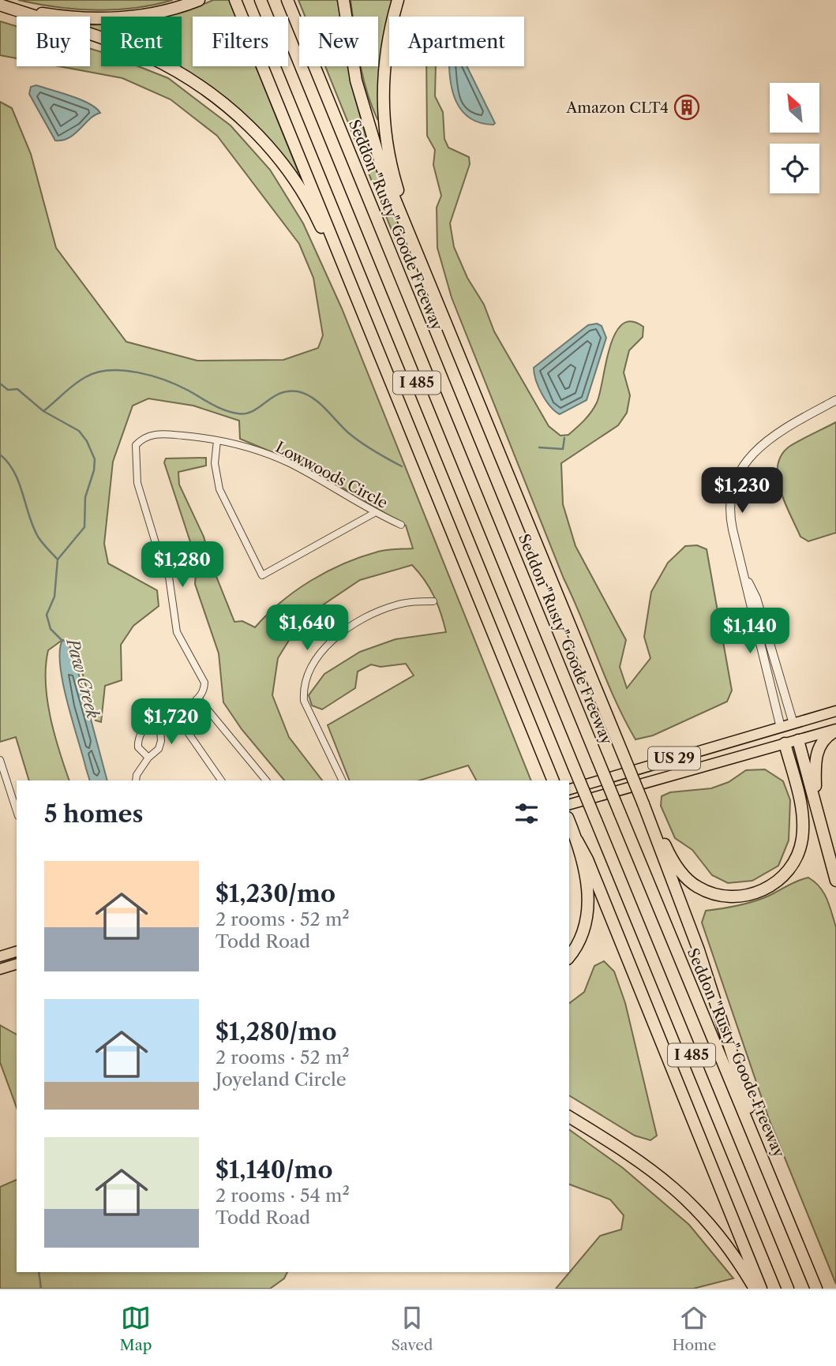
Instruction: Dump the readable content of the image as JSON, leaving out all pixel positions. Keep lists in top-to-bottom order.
{
  "streets": {
    "highway": ["Seddon \"Rusty\" Goode Freeway", "I 485"],
    "main road": ["US 29"],
    "street": ["Lowwoods Circle"]
  },
  "water": ["Paw Creek"],
  "places": {
    "building": ["Amazon CLT4"]
  },
  "north": "top left",
  "page": {
    "chip": [
      "Buy",
      "Rent",
      "Filters",
      "New",
      "Apartment"
    ],
    "price": [
      "$1,230",
      "$1,280",
      "$1,640",
      "$1,140",
      "$1,720"
    ],
    "heading": "5 homes",
    "list": [
      {
        "name": "$1,230/mo",
        "note": "2 rooms · 52 m² · Todd Road"
      },
      {
        "name": "$1,280/mo",
        "note": "2 rooms · 52 m² · Joyeland Circle"
      },
      {
        "name": "$1,140/mo",
        "note": "2 rooms · 54 m² · Todd Road"
      }
    ],
    "tabs": ["Map", "Saved", "Home"]
  }
}
